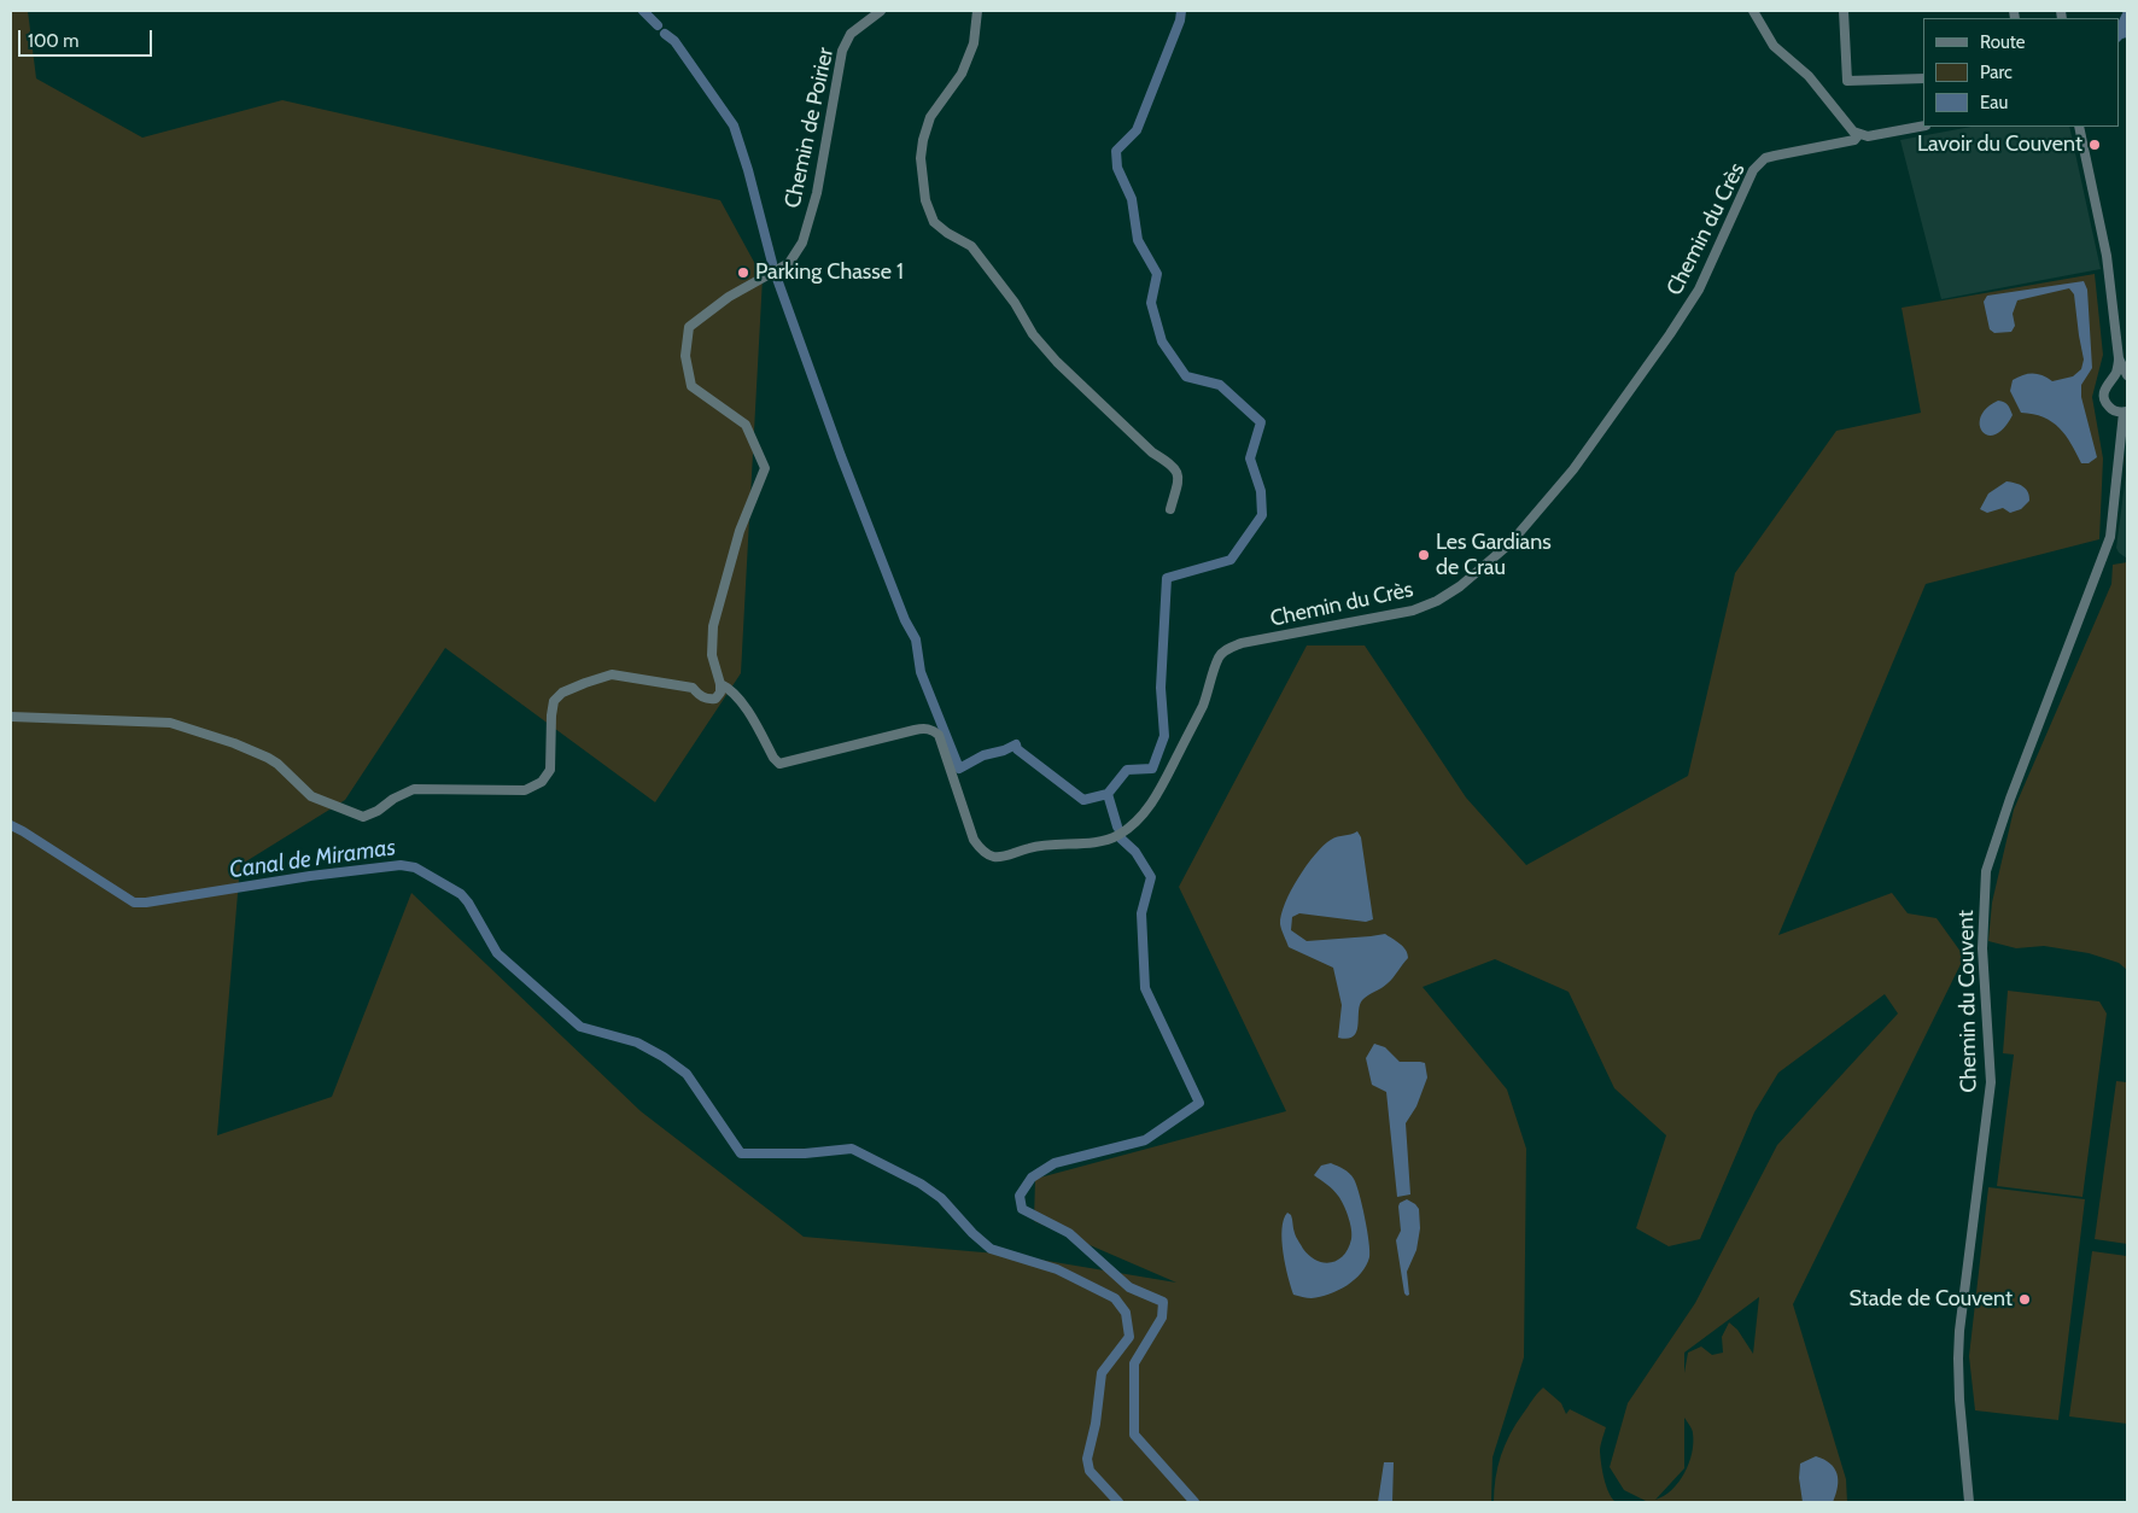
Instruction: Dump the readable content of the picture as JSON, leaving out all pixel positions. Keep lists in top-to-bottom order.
{
  "streets": {
    "street": ["Chemin de Poirier", "Chemin du Crès", "Chemin du Couvent"]
  },
  "crossings": [
    ["Chemin de Poirier", "Chemin du Crès"]
  ],
  "water": ["Canal de Miramas"],
  "places": [
    "Lavoir du Couvent",
    "Parking Chasse 1",
    "Les Gardians de Crau",
    "Stade de Couvent"
  ],
  "legend": ["Route", "Parc", "Eau"],
  "scale_bar": "100 m"
}
